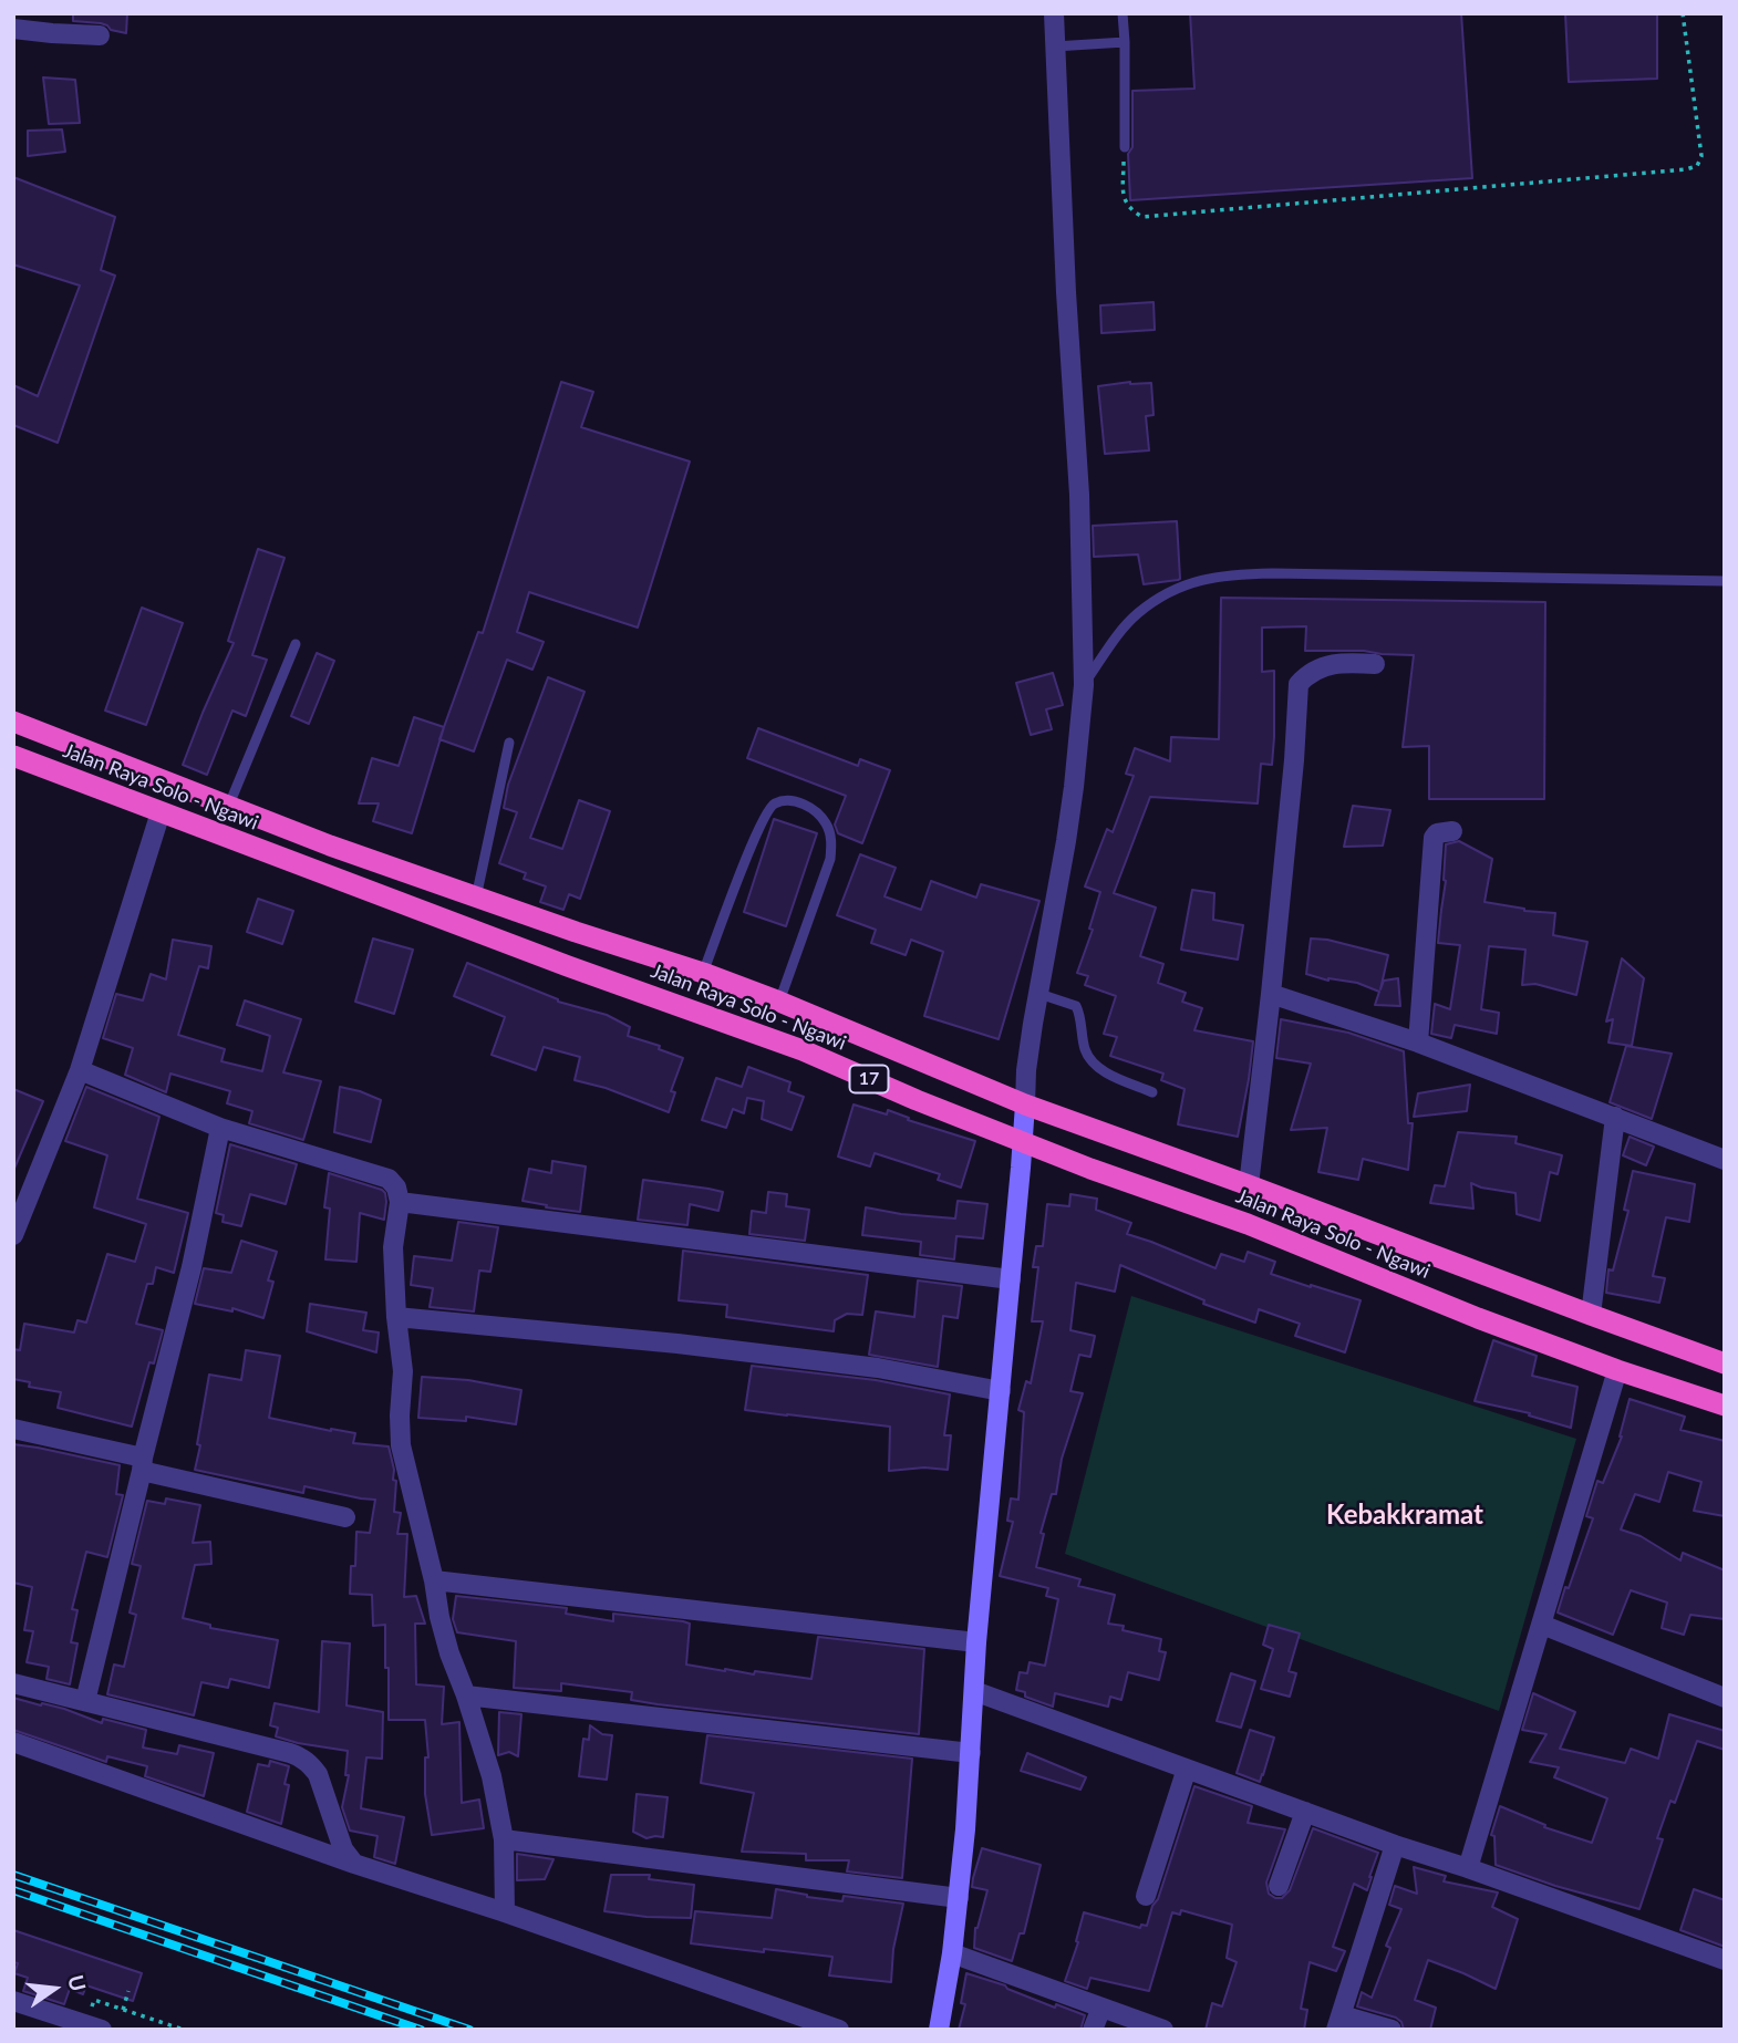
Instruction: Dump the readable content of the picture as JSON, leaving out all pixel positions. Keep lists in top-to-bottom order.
{
  "streets": {
    "highway": ["Jalan Raya Solo - Ngawi", "17"]
  },
  "districts": ["Kebakkramat"],
  "north": "right"
}
